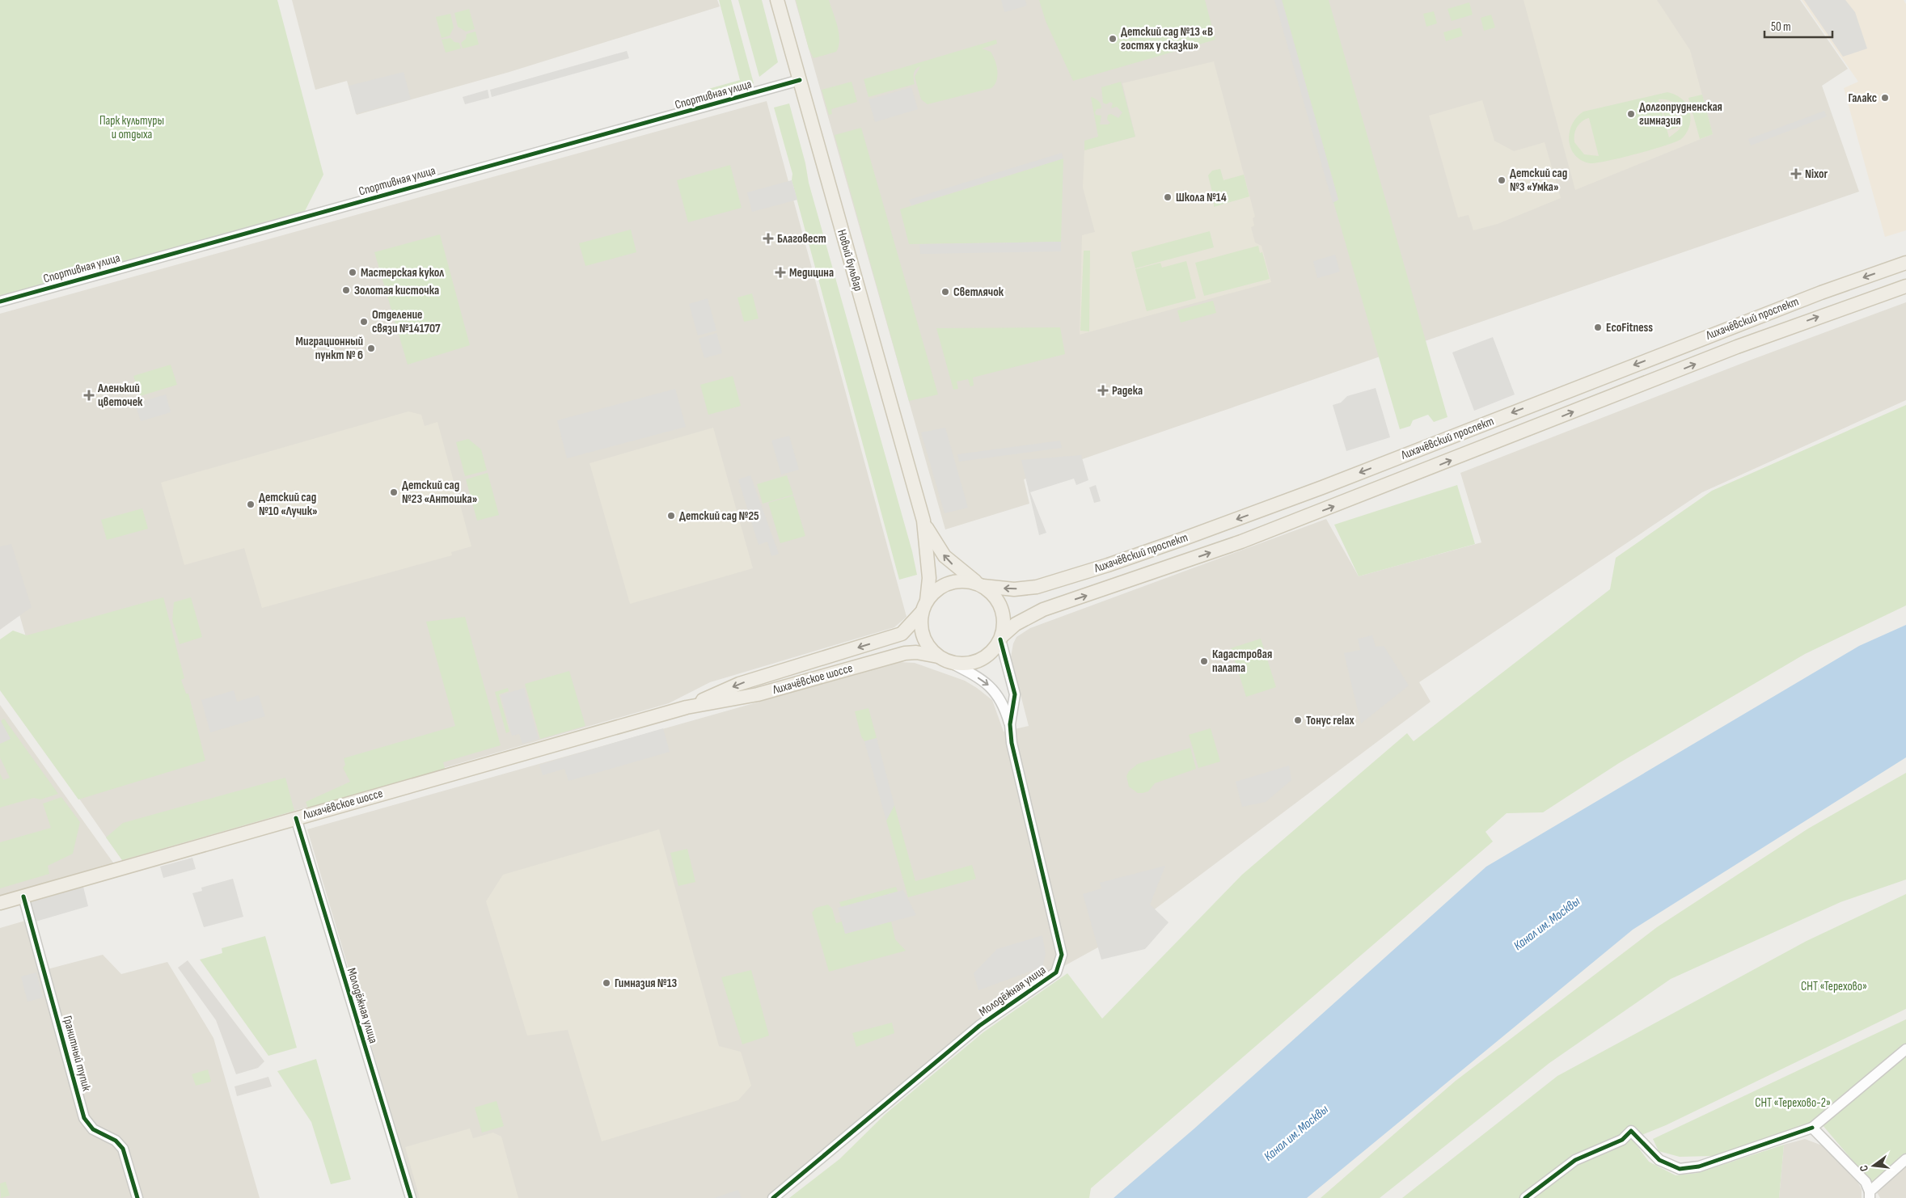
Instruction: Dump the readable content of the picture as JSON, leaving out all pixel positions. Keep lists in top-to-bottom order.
{
  "streets": {
    "main road": ["Новый бульвар", "Лихачёвский проспект", "Лихачёвское шоссе"],
    "street": ["Спортивная улица", "Молодёжная улица", "Гранитный тупик"]
  },
  "crossings": [
    ["Спортивная улица", "Новый бульвар"],
    ["Новый бульвар", "Лихачёвский проспект"],
    ["Новый бульвар", "Лихачёвское шоссе"],
    ["Новый бульвар", "Молодёжная улица"],
    ["Лихачёвский проспект", "Лихачёвское шоссе"],
    ["Лихачёвский проспект", "Молодёжная улица"],
    ["Лихачёвское шоссе", "Молодёжная улица"],
    ["Лихачёвское шоссе", "Гранитный тупик"]
  ],
  "water": ["Канал им. Москвы"],
  "parks": ["Парк культуры и отдыха", "СНТ «Терехово»", "СНТ «Терехово-2»"],
  "places": {
    "other": [
      "Детский сад №13 «В гостях у сказки»",
      "Галакс",
      "Долгопрудненская гимназия",
      "Детский сад №3 «Умка»",
      "Школа №14",
      "Мастерская кукол",
      "Золотая кисточка",
      "Светлячок",
      "Отделение связи №141707",
      "EcoFitness",
      "Миграционный пункт № 6",
      "Детский сад №23 «Антошка»",
      "Детский сад №10 «Лучик»",
      "Детский сад №25",
      "Кадастровая палата",
      "Тонус relax",
      "Гимназия №13"
    ],
    "health": [
      "Nixor",
      "Благовест",
      "Медицина",
      "Радека",
      "Аленький цветочек"
    ]
  },
  "scale_bar": "50 m",
  "north": "left"
}
